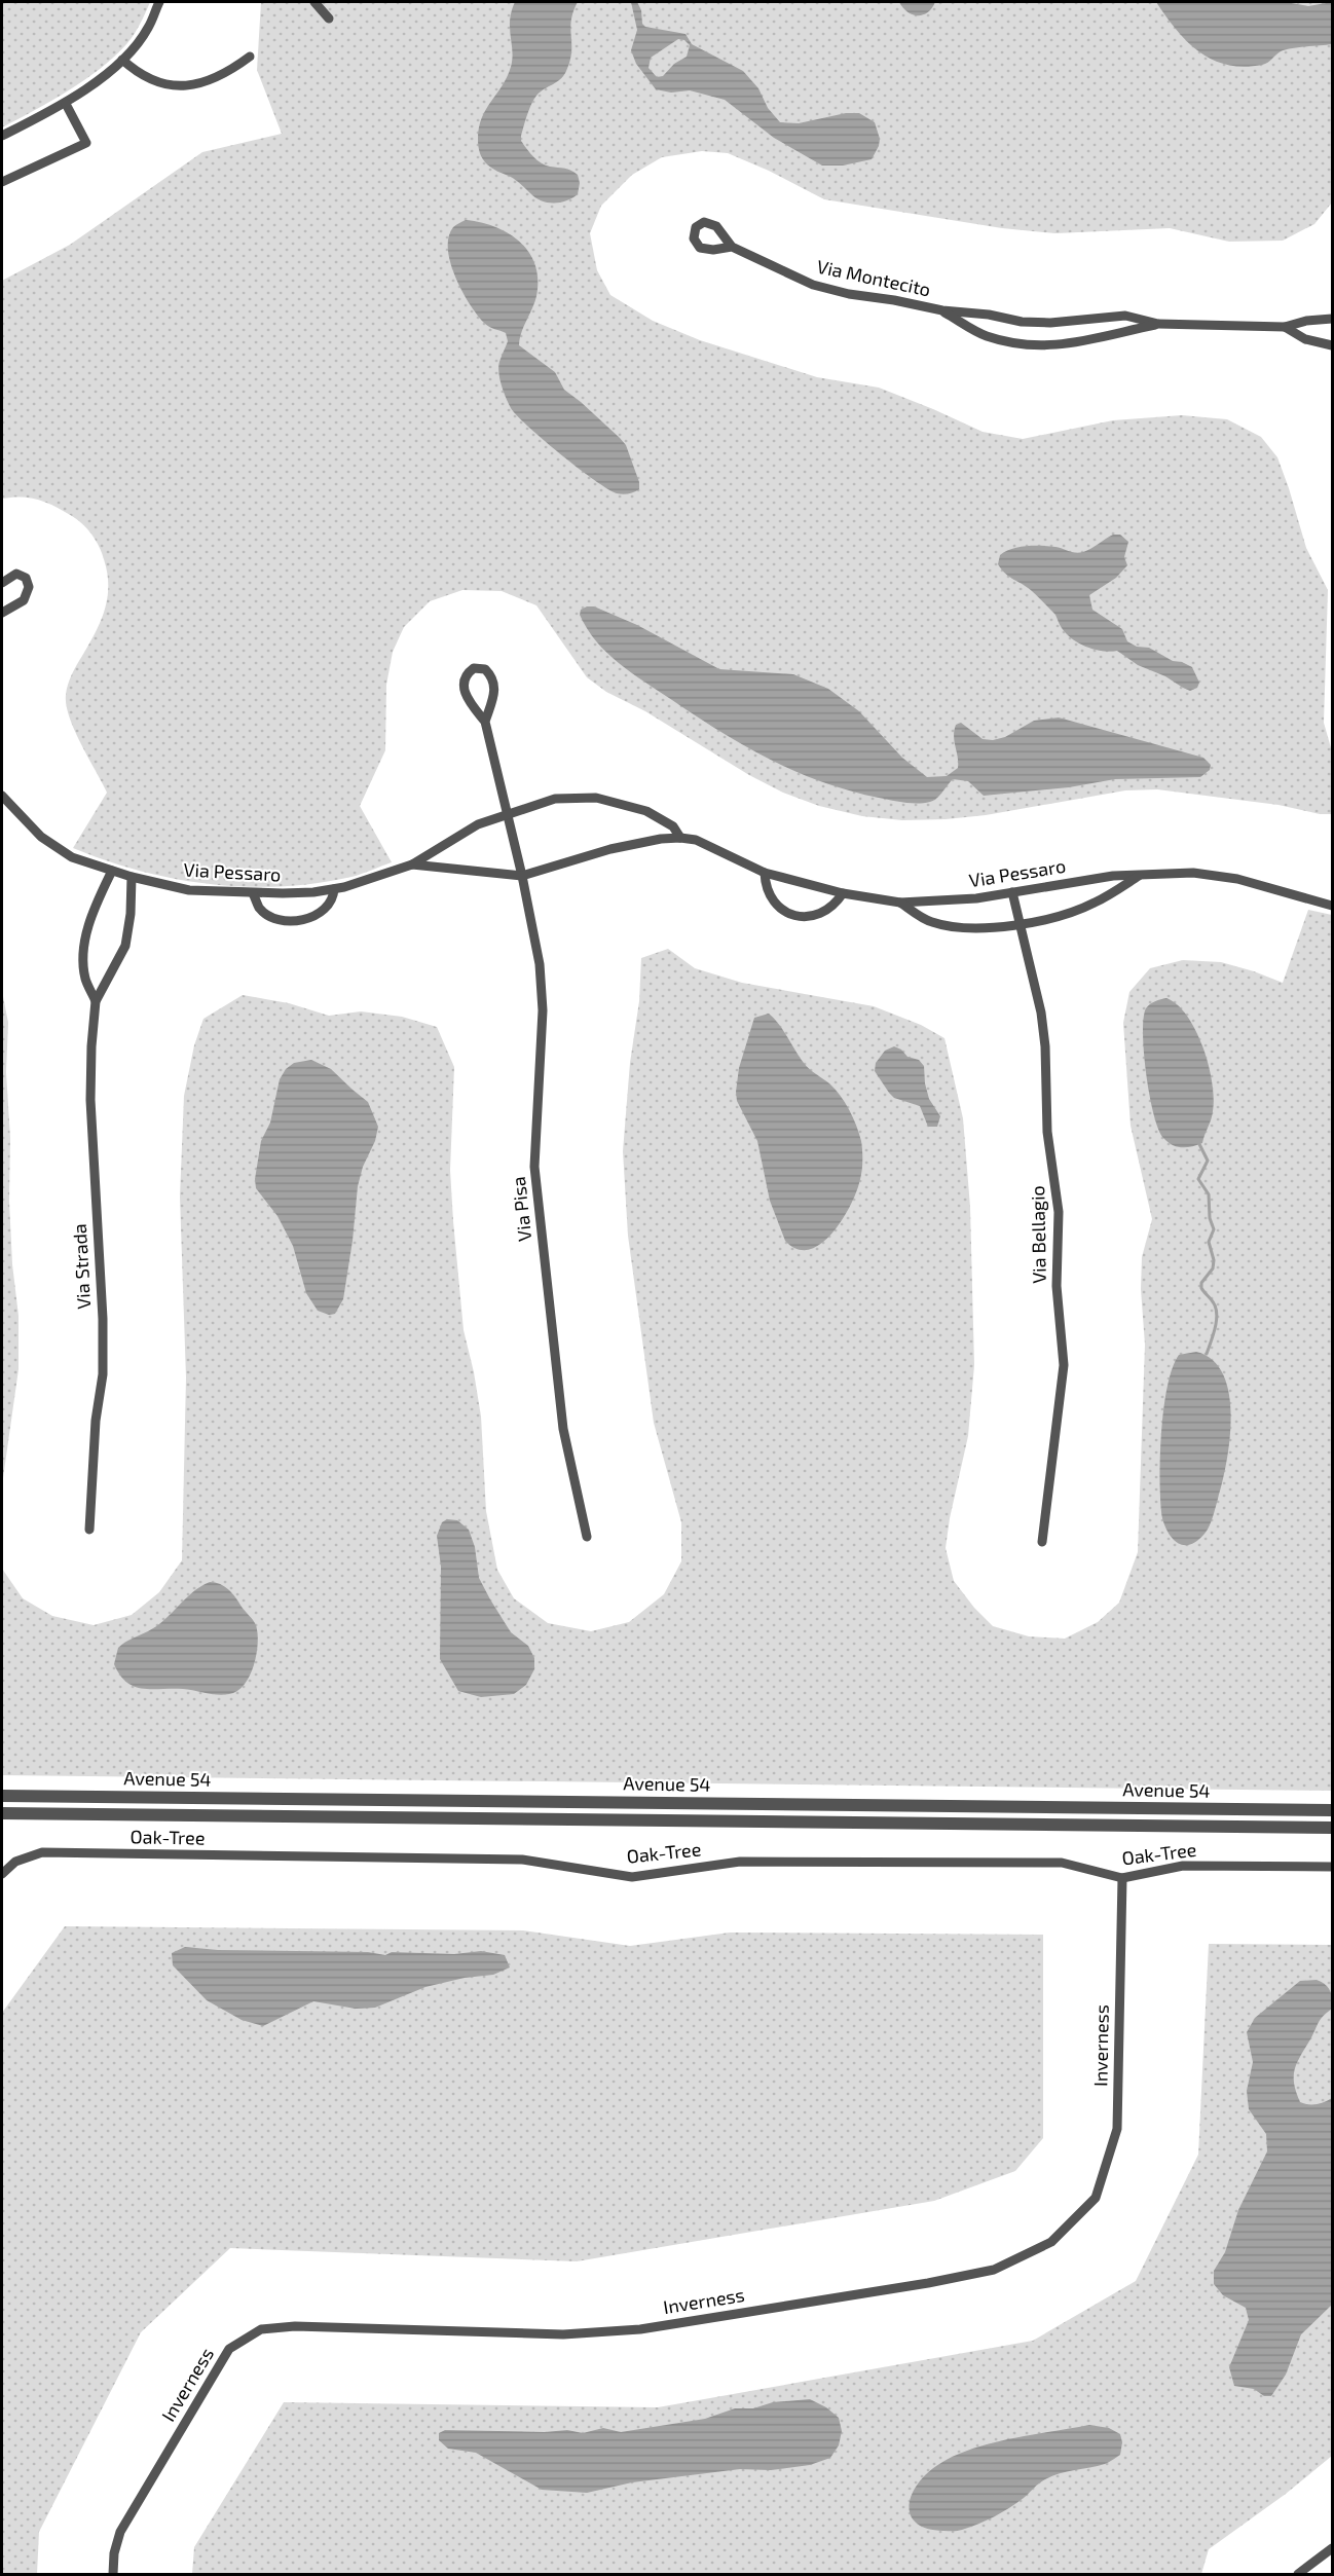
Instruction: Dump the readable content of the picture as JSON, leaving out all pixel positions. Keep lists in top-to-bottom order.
{
  "streets": {
    "street": [
      "Via Montecito",
      "Via Pessaro",
      "Via Pisa",
      "Via Bellagio",
      "Via Strada",
      "Avenue 54",
      "Oak-Tree",
      "Inverness"
    ]
  },
  "crossings": [
    ["Via Pessaro", "Via Pisa"],
    ["Via Pessaro", "Via Bellagio"],
    ["Via Pessaro", "Via Strada"],
    ["Oak-Tree", "Inverness"]
  ]
}
